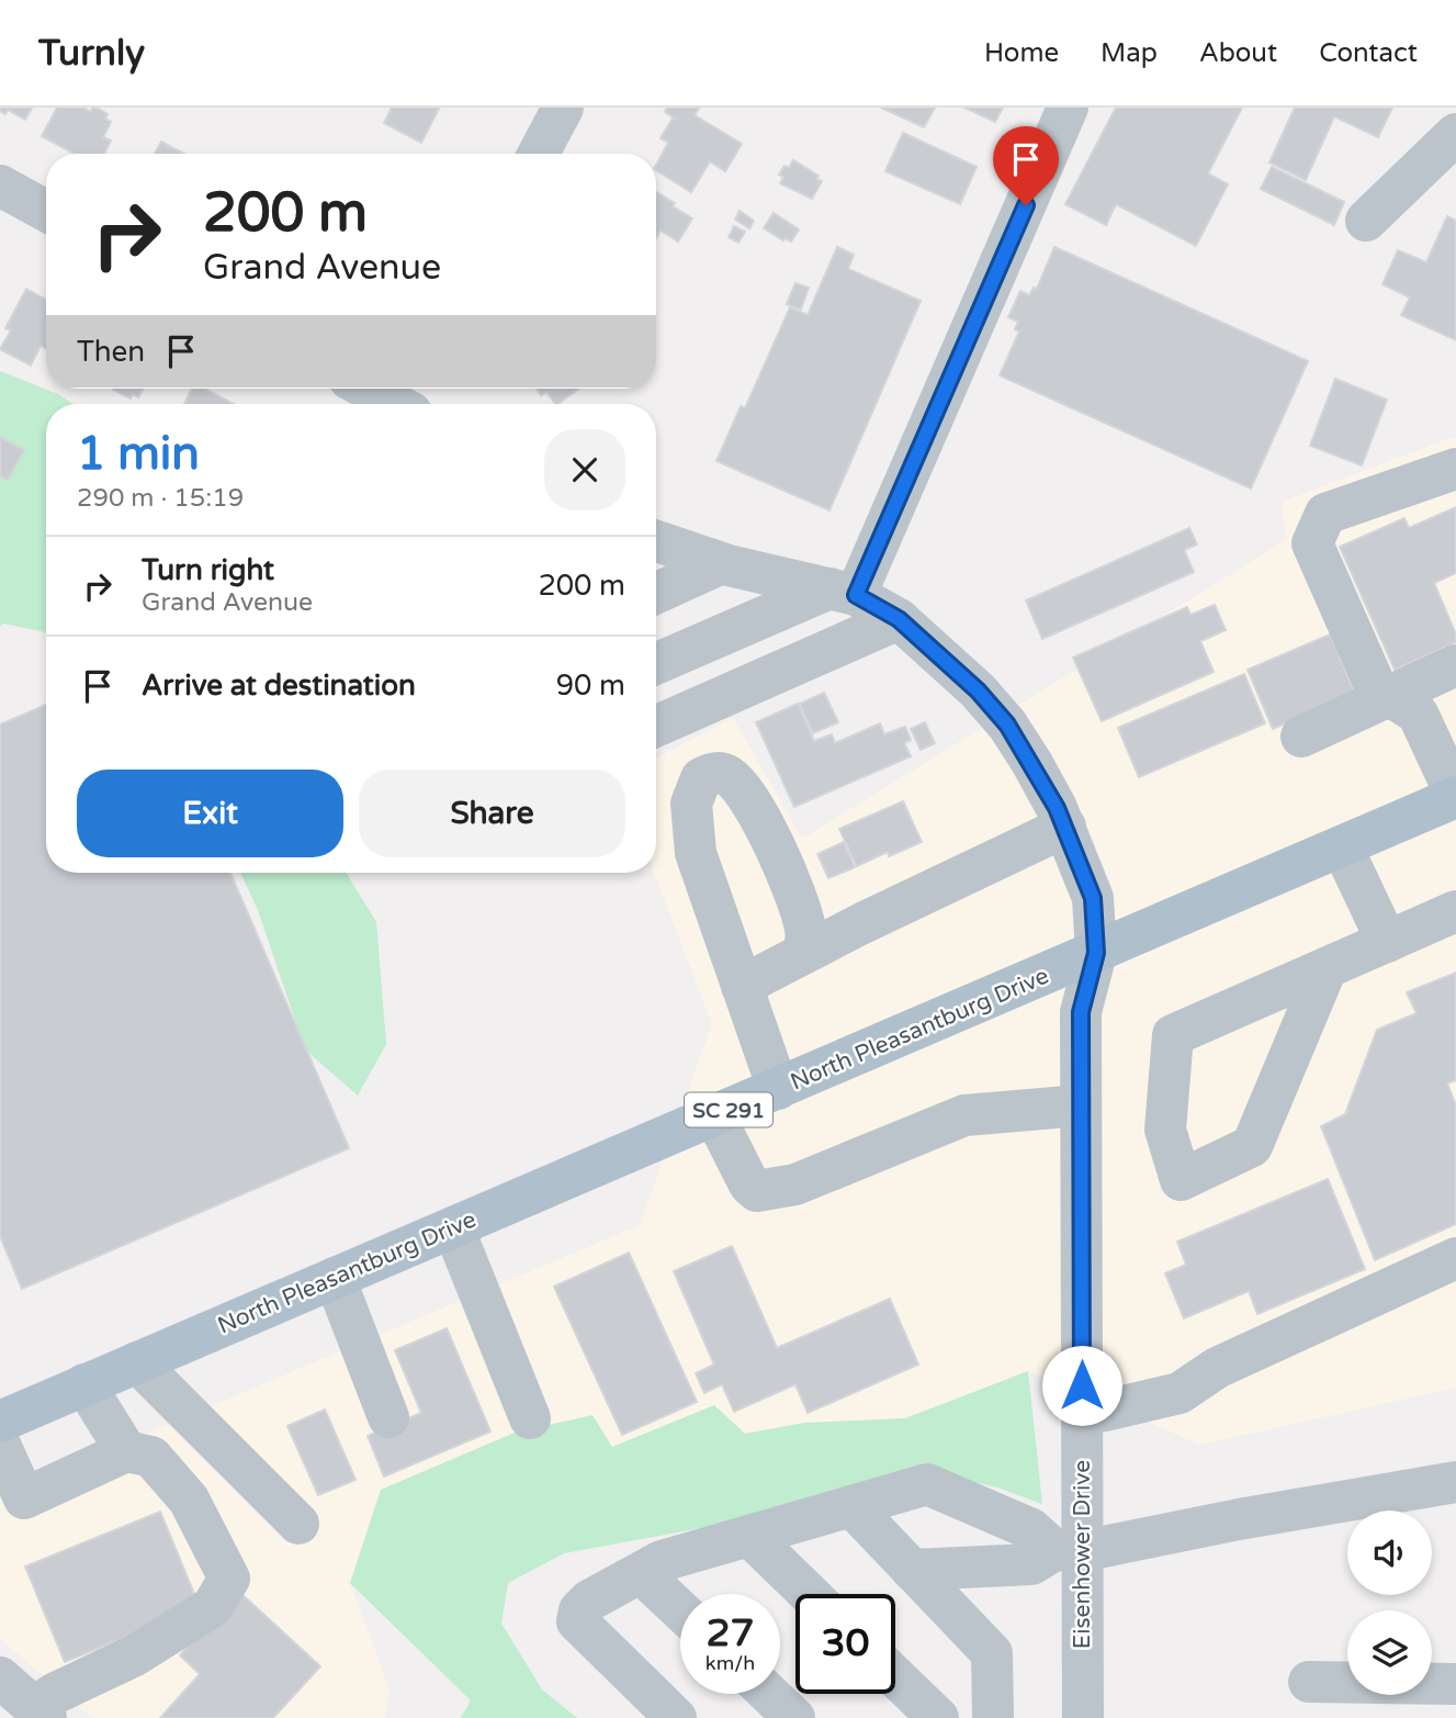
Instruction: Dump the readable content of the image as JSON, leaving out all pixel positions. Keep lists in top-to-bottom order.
{
  "streets": {
    "main road": ["North Pleasantburg Drive", "SC 291"],
    "street": ["Eisenhower Drive"]
  },
  "crossings": [
    ["North Pleasantburg Drive", "Eisenhower Drive"]
  ],
  "page": {
    "header": "Turnly",
    "nav": [
      "Home",
      "Map",
      "About",
      "Contact"
    ],
    "turn": ["200 m", "Grand Avenue"],
    "then": "Then",
    "heading": ["1 min", "290 m · 15:19"],
    "list": [
      {
        "name": "Turn right",
        "note": "Grand Avenue",
        "value": "200 m"
      },
      {
        "name": "Arrive at destination",
        "value": "90 m"
      }
    ],
    "buttons": ["Exit", "Share"],
    "speed": "27 km/h",
    "limit": "30"
  }
}
